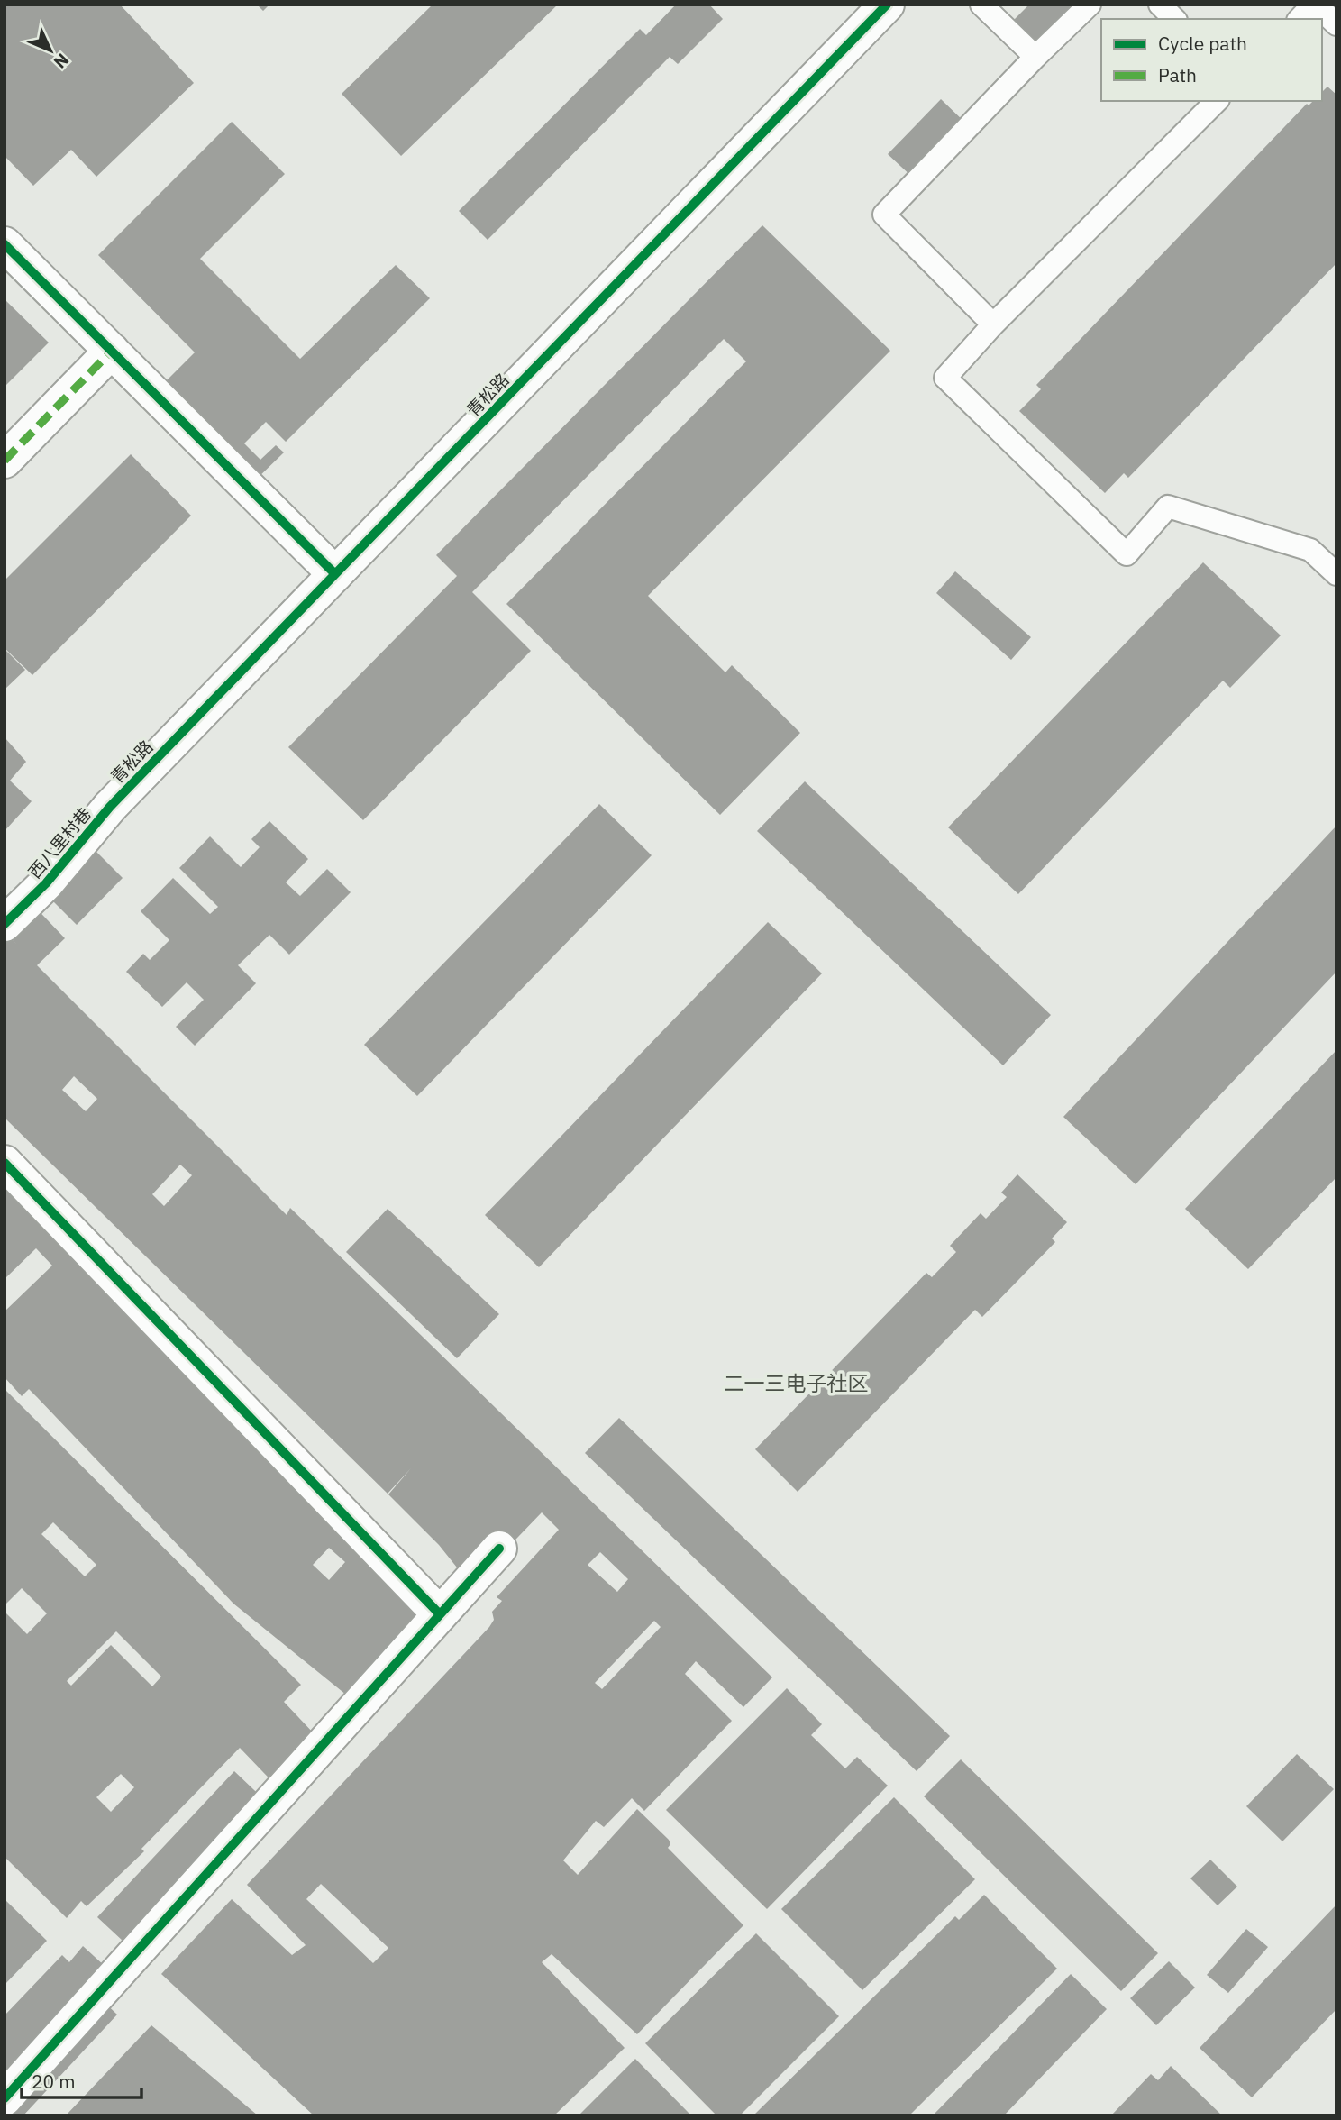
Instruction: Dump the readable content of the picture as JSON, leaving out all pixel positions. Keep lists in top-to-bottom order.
{
  "streets": {
    "street": ["青松路", "西八里村巷"]
  },
  "crossings": [
    ["青松路", "西八里村巷"]
  ],
  "districts": ["二一三电子社区"],
  "legend": ["Cycle path", "Path"],
  "scale_bar": "20 m",
  "north": "bottom right"
}
